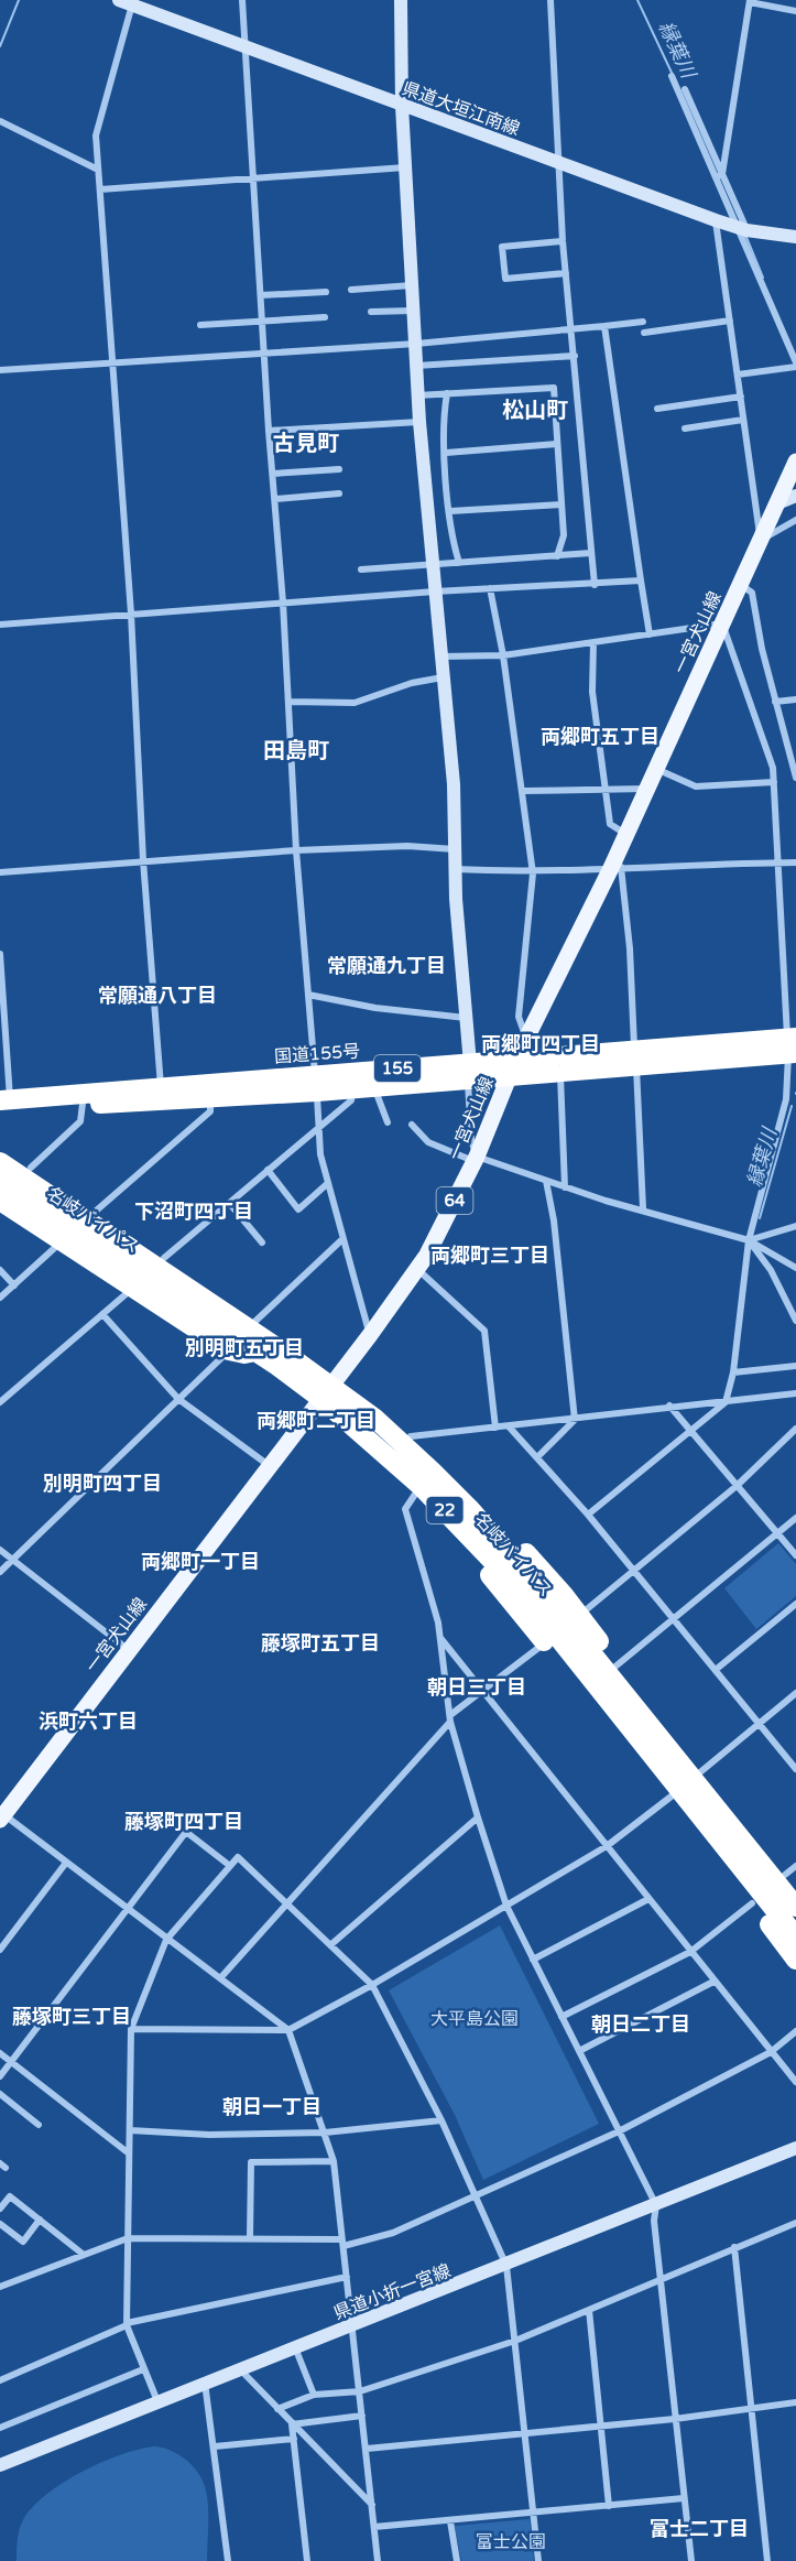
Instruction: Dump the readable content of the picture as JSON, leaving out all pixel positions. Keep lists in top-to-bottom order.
{
  "streets": {
    "highway": [
      "国道155号",
      "155",
      "名岐バイパス",
      "22"
    ],
    "main road": [
      "県道大垣江南線",
      "一宮犬山線",
      "64",
      "県道小折一宮線"
    ]
  },
  "crossings": [
    ["一宮犬山線", "国道155号"],
    ["一宮犬山線", "名岐バイパス"],
    ["名岐バイパス", "22"]
  ],
  "districts": [
    "松山町",
    "古見町",
    "両郷町五丁目",
    "田島町",
    "常願通九丁目",
    "常願通八丁目",
    "両郷町四丁目",
    "下沼町四丁目",
    "両郷町三丁目",
    "別明町五丁目",
    "両郷町二丁目",
    "別明町四丁目",
    "両郷町一丁目",
    "藤塚町五丁目",
    "朝日三丁目",
    "浜町六丁目",
    "藤塚町四丁目",
    "藤塚町三丁目",
    "朝日二丁目",
    "朝日一丁目",
    "富士二丁目"
  ],
  "water": ["縁葉川"],
  "parks": ["大平島公園", "富士公園"]
}
